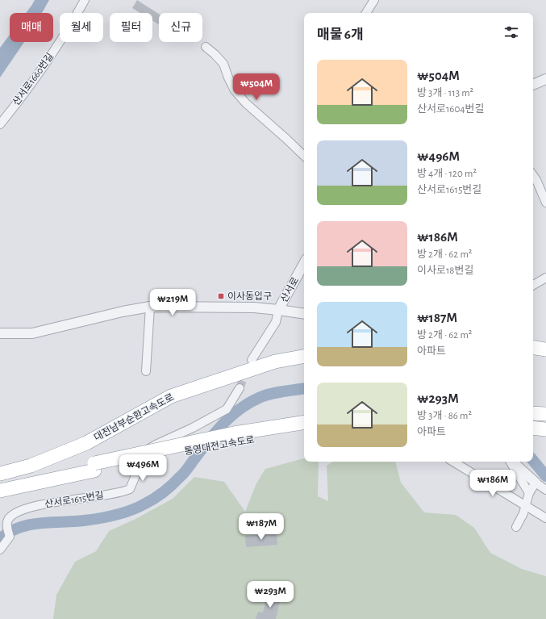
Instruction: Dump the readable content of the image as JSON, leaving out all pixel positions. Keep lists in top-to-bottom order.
{
  "streets": {
    "highway": ["대전남부순환고속도로", "통영대전고속도로"],
    "street": ["산서로1660번길", "산서로", "산서로1615번길"]
  },
  "places": {
    "transit": ["이사동입구"]
  },
  "page": {
    "chip": [
      "매매",
      "월세",
      "필터",
      "신규"
    ],
    "heading": "매물 6개",
    "list": [
      {
        "name": "₩504M",
        "note": "방 3개 · 113 m² · 산서로1604번길"
      },
      {
        "name": "₩496M",
        "note": "방 4개 · 120 m² · 산서로1615번길"
      },
      {
        "name": "₩186M",
        "note": "방 2개 · 62 m² · 이사로18번길"
      },
      {
        "name": "₩187M",
        "note": "방 2개 · 62 m² · 아파트"
      },
      {
        "name": "₩293M",
        "note": "방 3개 · 86 m² · 아파트"
      }
    ],
    "price": [
      "₩504M",
      "₩219M",
      "₩496M",
      "₩186M",
      "₩187M",
      "₩293M"
    ]
  }
}
